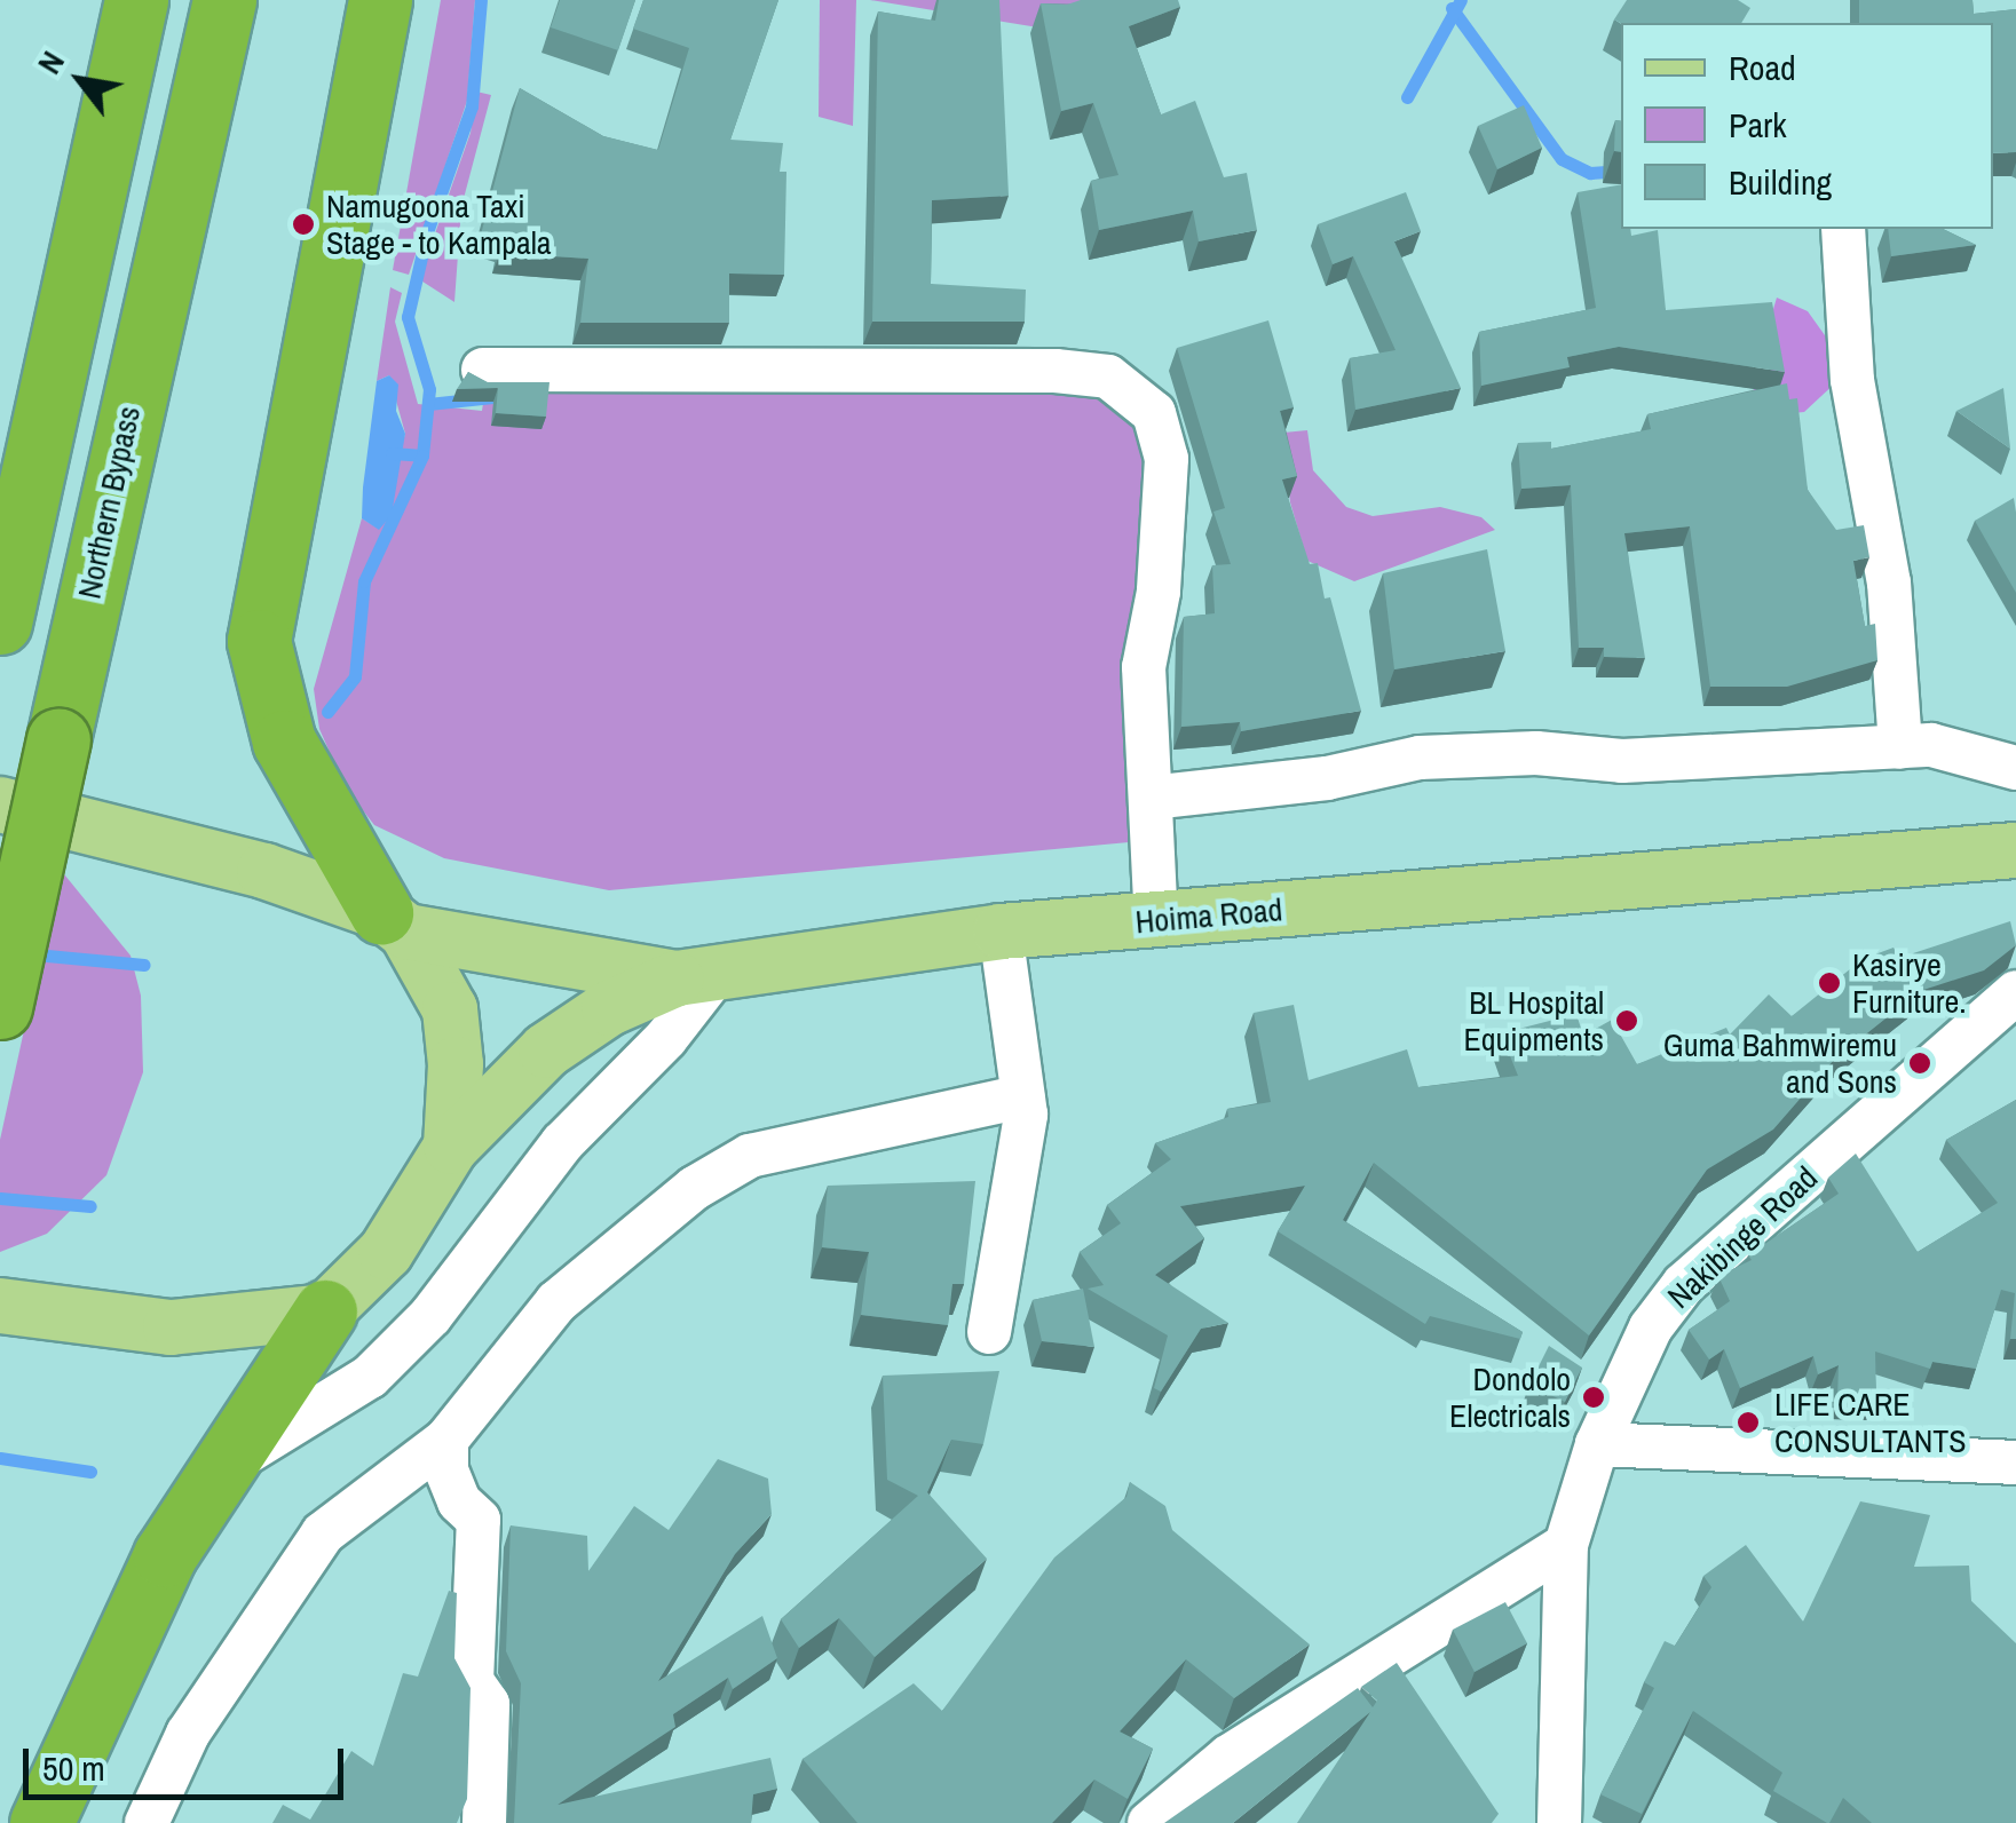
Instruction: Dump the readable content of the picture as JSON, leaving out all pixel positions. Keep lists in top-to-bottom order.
{
  "streets": {
    "highway": ["Northern Bypass"],
    "main road": ["Hoima Road"],
    "street": ["Nakibinge Road"]
  },
  "places": [
    "Namugoona Taxi Stage - to Kampala",
    "Kasirye Furniture.",
    "BL Hospital Equipments",
    "Guma Bahmwiremu and Sons",
    "Dondolo Electricals",
    "LIFE CARE CONSULTANTS"
  ],
  "legend": ["Road", "Park", "Building"],
  "scale_bar": "50 m",
  "north": "top left"
}
